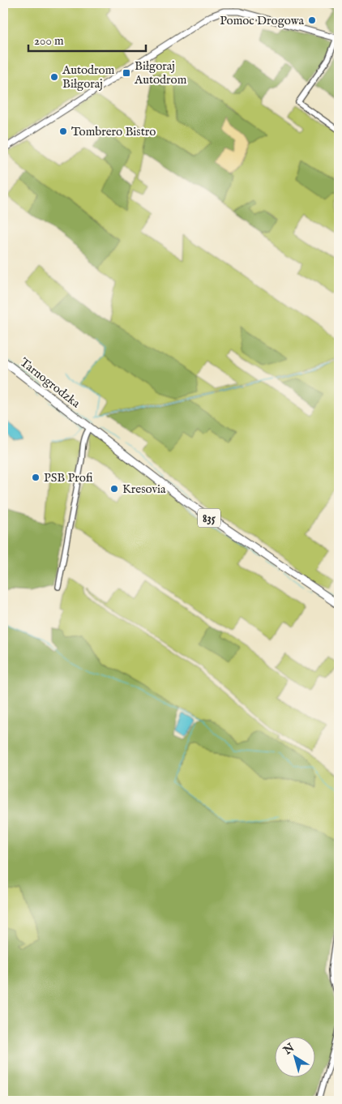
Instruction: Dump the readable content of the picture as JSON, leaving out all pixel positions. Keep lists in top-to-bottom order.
{
  "streets": {
    "main road": ["Tarnogrodzka", "835"]
  },
  "crossings": [
    ["Tarnogrodzka", "835"]
  ],
  "places": {
    "other": [
      "Pomoc Drogowa",
      "Autodrom Biłgoraj",
      "Tombrero Bistro",
      "PSB Profi",
      "Kresovia"
    ],
    "transit": ["Biłgoraj Autodrom"]
  },
  "scale_bar": "200 m",
  "north": "top left"
}
